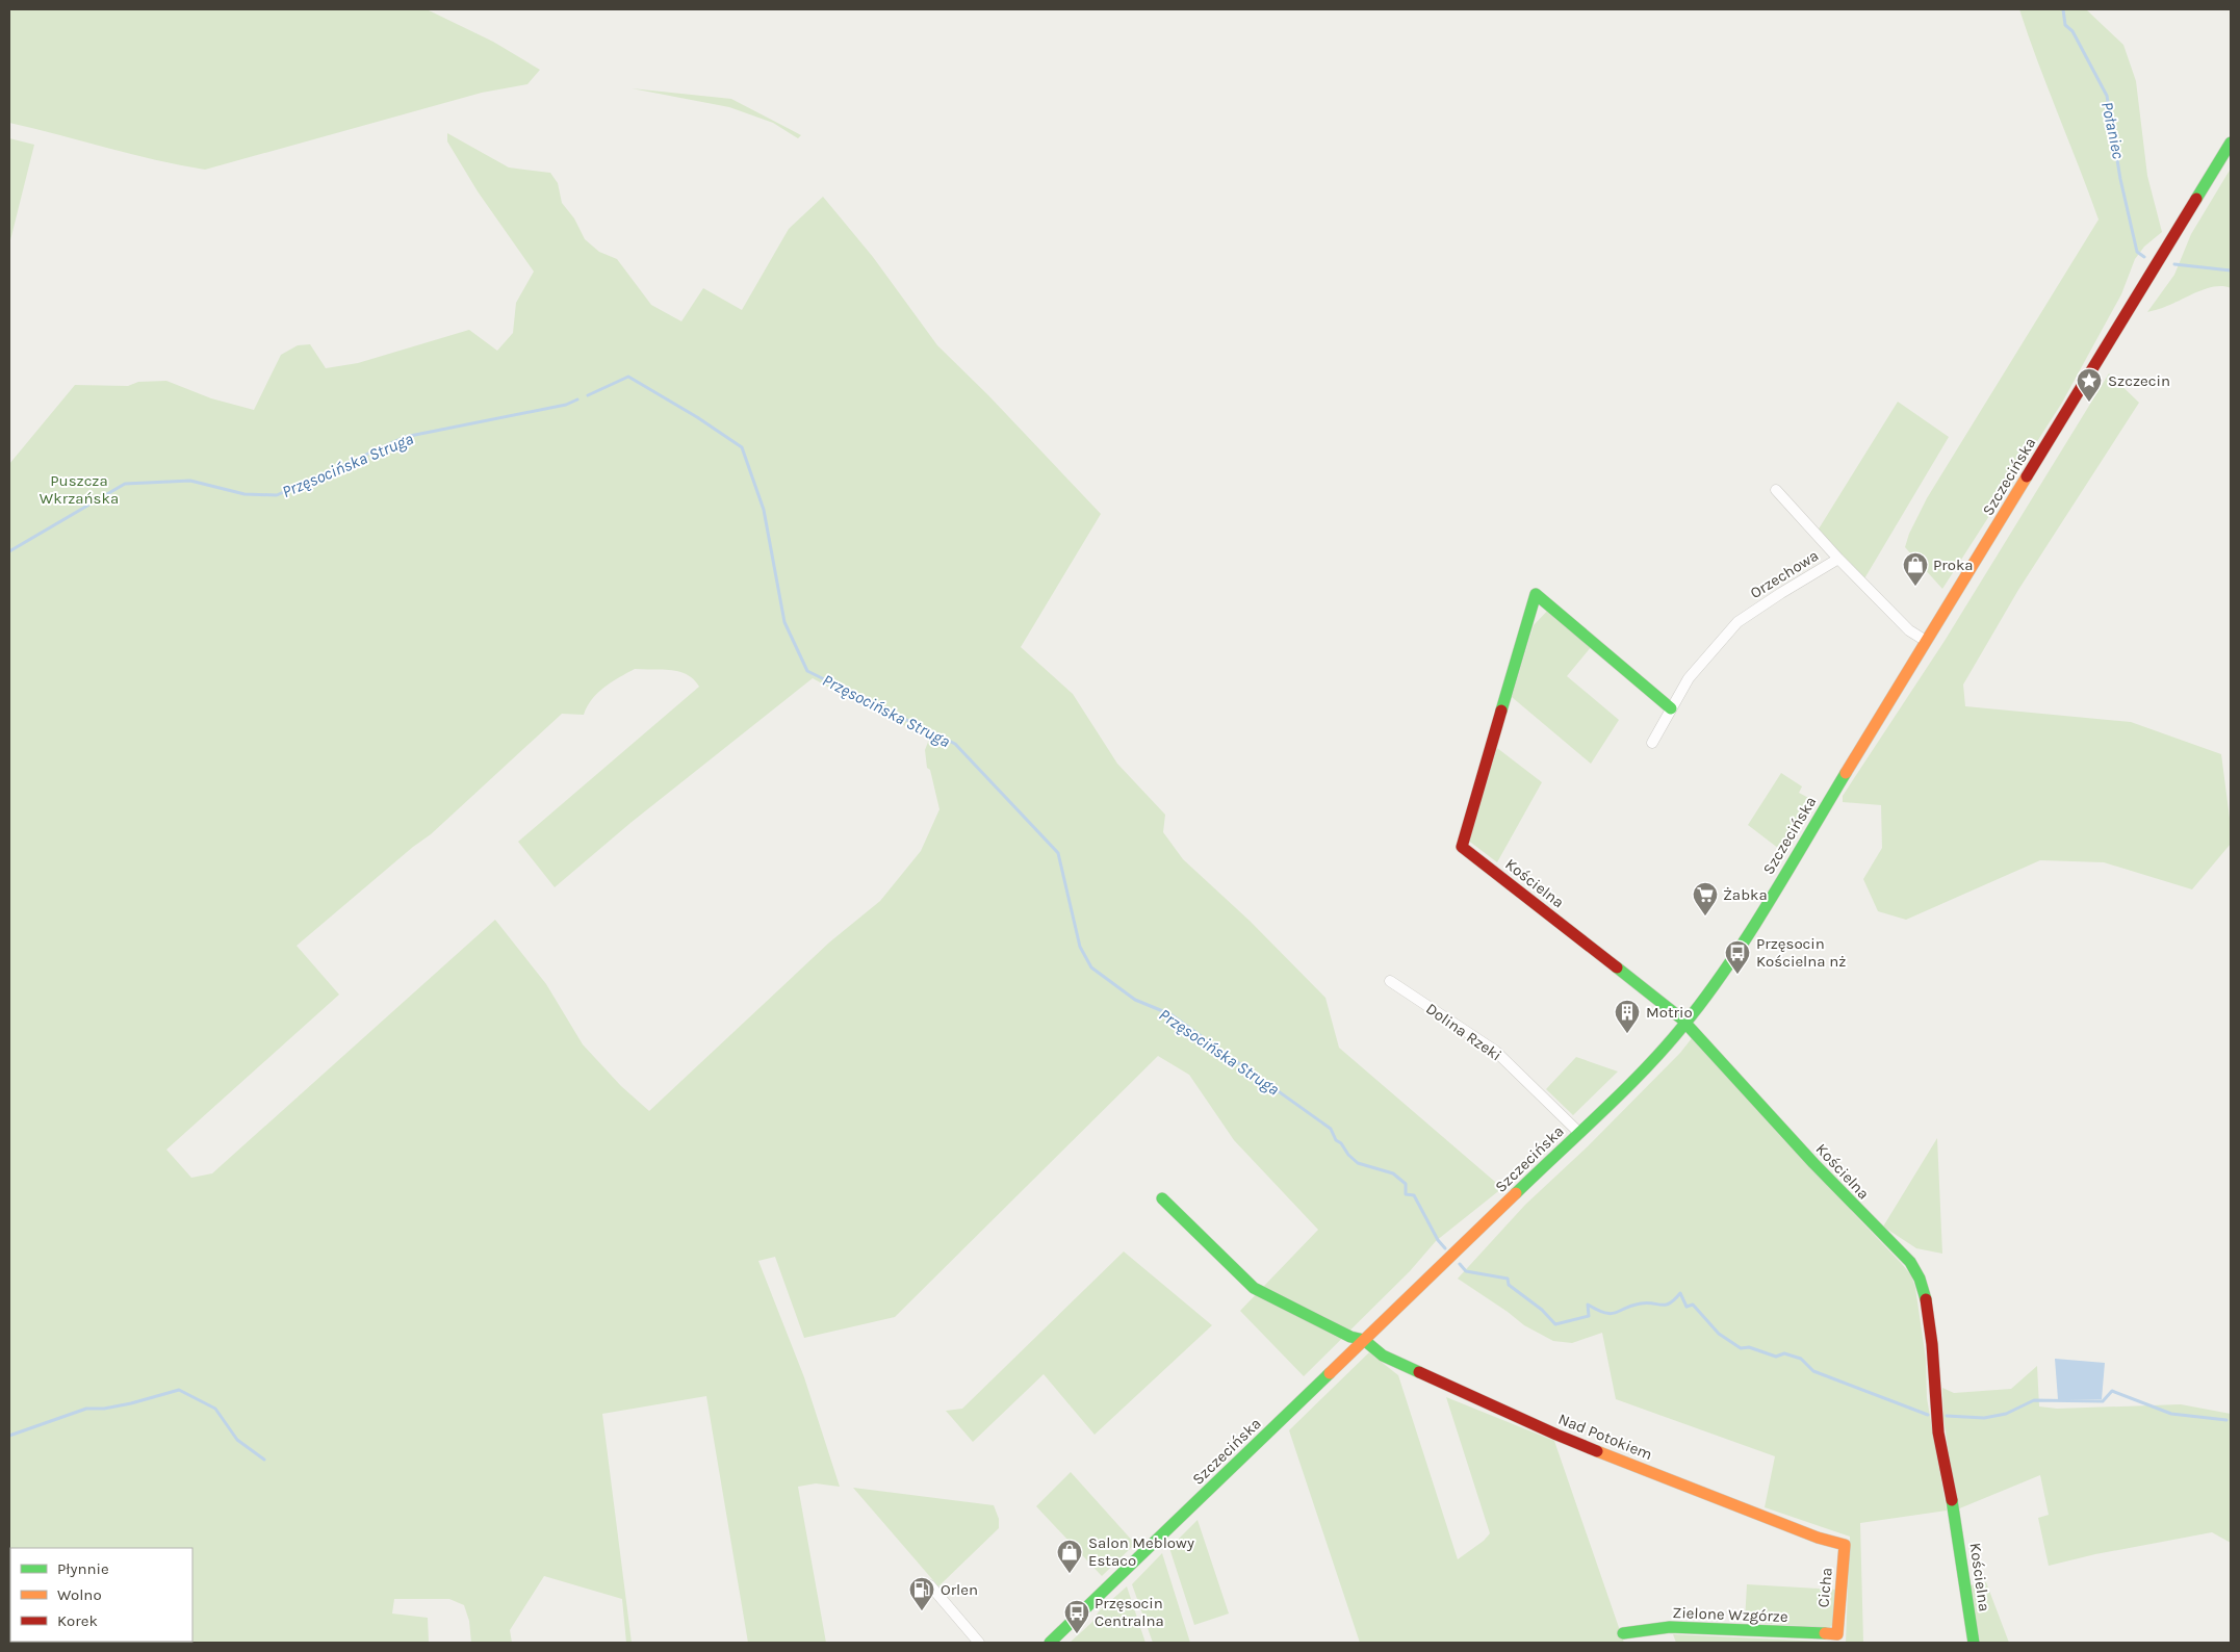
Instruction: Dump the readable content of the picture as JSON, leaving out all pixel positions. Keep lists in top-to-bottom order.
{
  "streets": {
    "street": [
      "Szczecińska",
      "Orzechowa",
      "Kościelna",
      "Dolina Rzeki",
      "Nad Potokiem",
      "Cicha",
      "Zielone Wzgórze"
    ]
  },
  "crossings": [
    ["Szczecińska", "Orzechowa"],
    ["Szczecińska", "Kościelna"],
    ["Szczecińska", "Dolina Rzeki"],
    ["Szczecińska", "Nad Potokiem"],
    ["Orzechowa", "Kościelna"],
    ["Nad Potokiem", "Cicha"],
    ["Cicha", "Zielone Wzgórze"]
  ],
  "water": ["Połaniec", "Przęsocińska Struga"],
  "parks": ["Puszcza Wkrzańska"],
  "places": {
    "place": ["Szczecin"],
    "shop": ["Proka", "Salon Meblowy Estaco"],
    "supermarket": ["Żabka"],
    "bus stop": ["Przęsocin Kościelna nż", "Przęsocin Centralna"],
    "building": ["Motrio"],
    "fuel station": ["Orlen"]
  },
  "legend": ["Płynnie", "Wolno", "Korek"]
}
